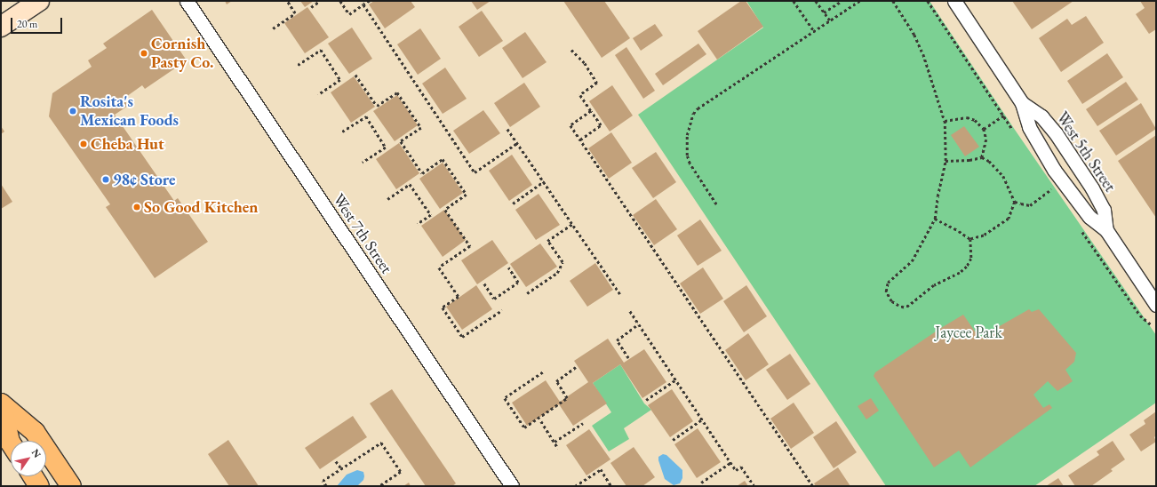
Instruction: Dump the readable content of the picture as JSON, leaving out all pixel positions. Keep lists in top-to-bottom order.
{
  "streets": {
    "street": ["West 5th Street", "West 7th Street"]
  },
  "parks": ["Jaycee Park"],
  "places": [
    "Cornish Pasty Co.",
    "Rosita's Mexican Foods",
    "Cheba Hut",
    "98¢ Store",
    "So Good Kitchen"
  ],
  "scale_bar": "20 m",
  "north": "top right"
}
